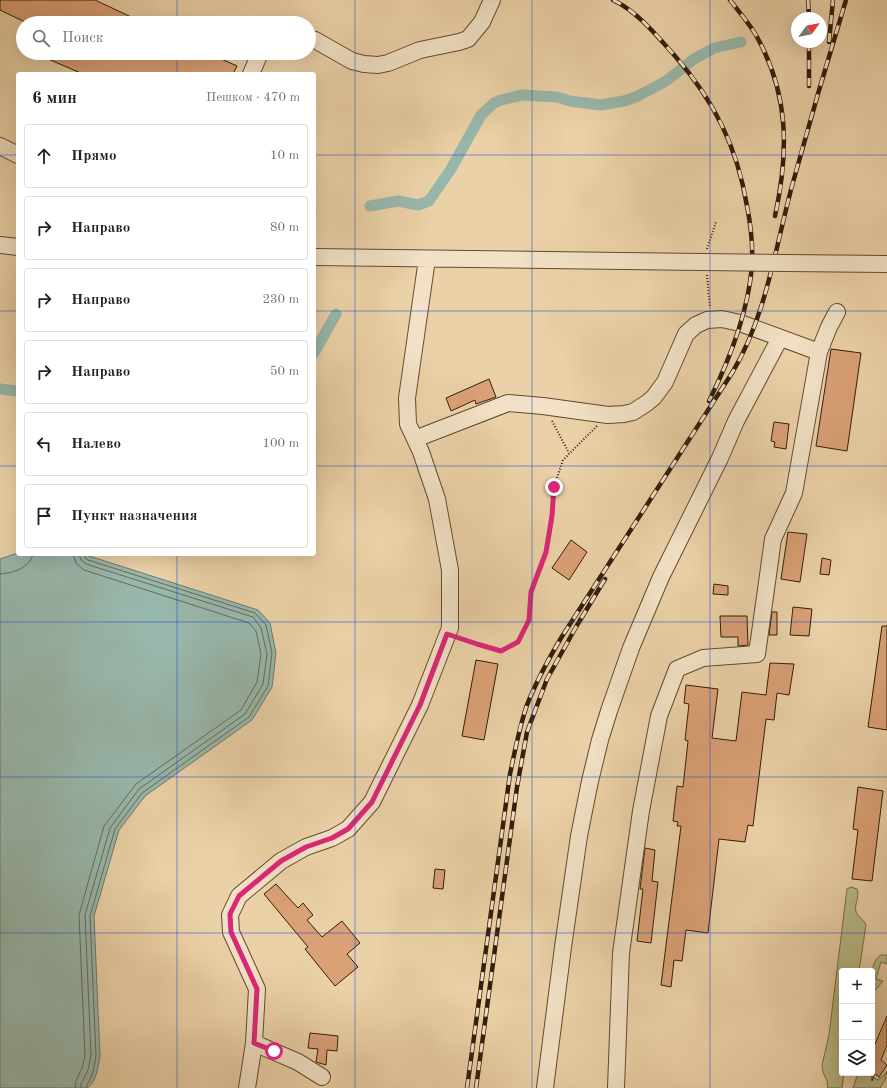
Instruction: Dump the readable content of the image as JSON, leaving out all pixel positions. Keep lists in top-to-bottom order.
{
  "north": "top right",
  "page": {
    "search": "Поиск",
    "heading": ["6 мин", "Пешком · 470 m"],
    "list": [
      ["Прямо", "10 m"],
      ["Направо", "80 m"],
      ["Направо", "230 m"],
      ["Направо", "50 m"],
      ["Налево", "100 m"],
      "Пункт назначения"
    ],
    "map_buttons": ["+", "−"]
  }
}
